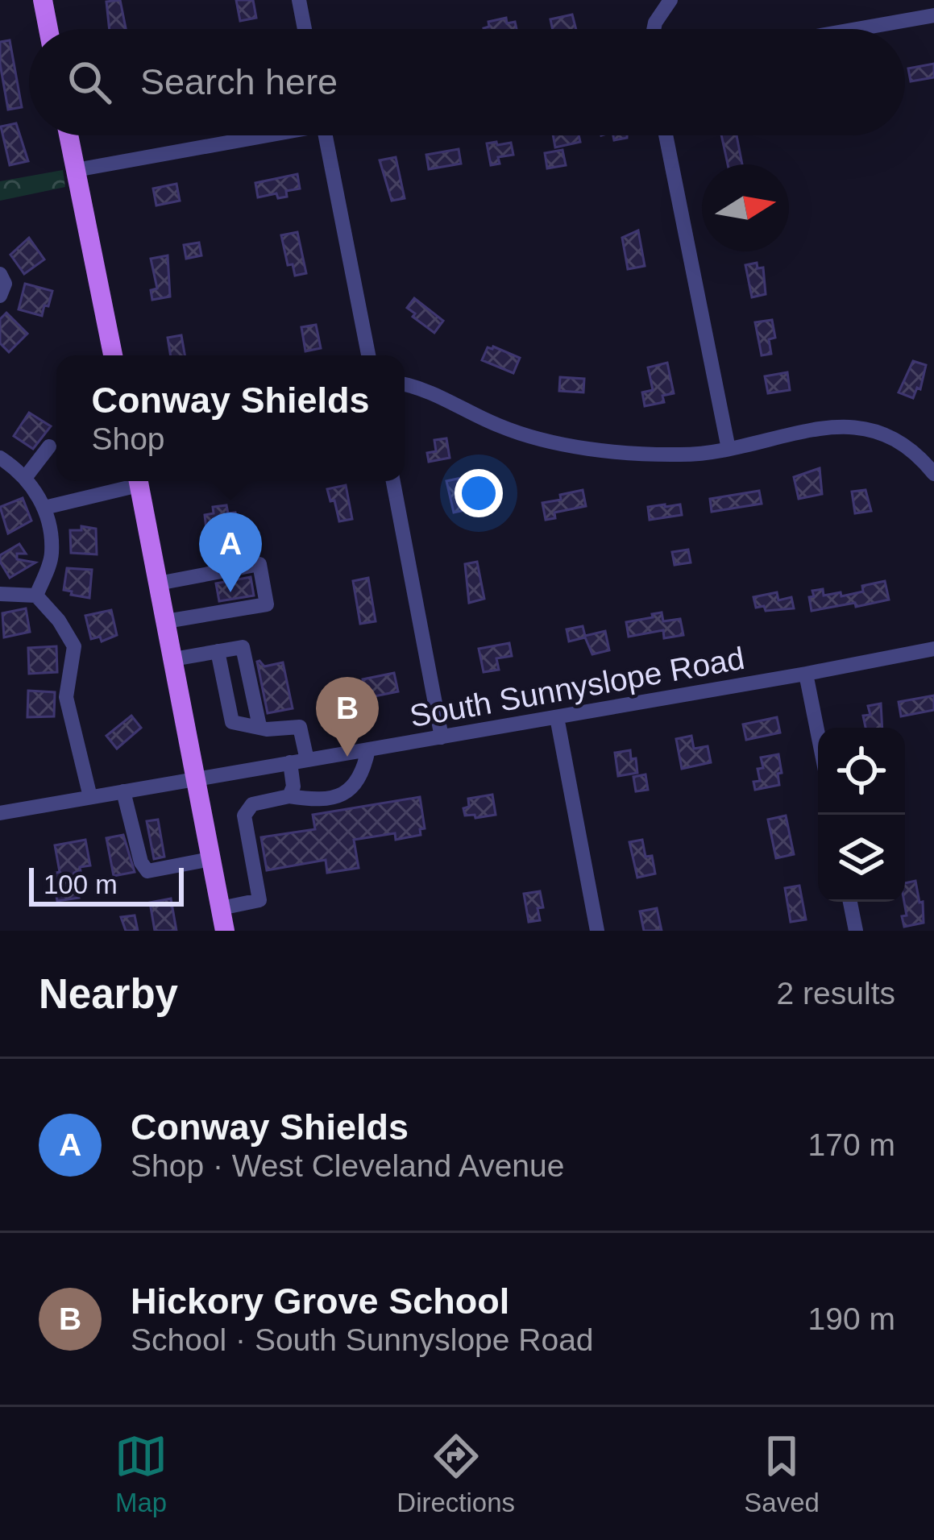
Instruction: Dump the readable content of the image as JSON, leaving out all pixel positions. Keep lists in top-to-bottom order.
{
  "streets": {
    "street": ["South Sunnyslope Road"]
  },
  "scale_bar": "100 m",
  "north": "right",
  "page": {
    "search": "Search here",
    "popup": ["Conway Shields", "Shop"],
    "pins": ["A", "B"],
    "scale": "100 m",
    "heading": ["Nearby", "2 results"],
    "list": [
      {
        "mark": "A",
        "name": "Conway Shields",
        "note": "Shop · West Cleveland Avenue",
        "value": "170 m"
      },
      {
        "mark": "B",
        "name": "Hickory Grove School",
        "note": "School · South Sunnyslope Road",
        "value": "190 m"
      }
    ],
    "nav": ["Map", "Directions", "Saved"]
  }
}
